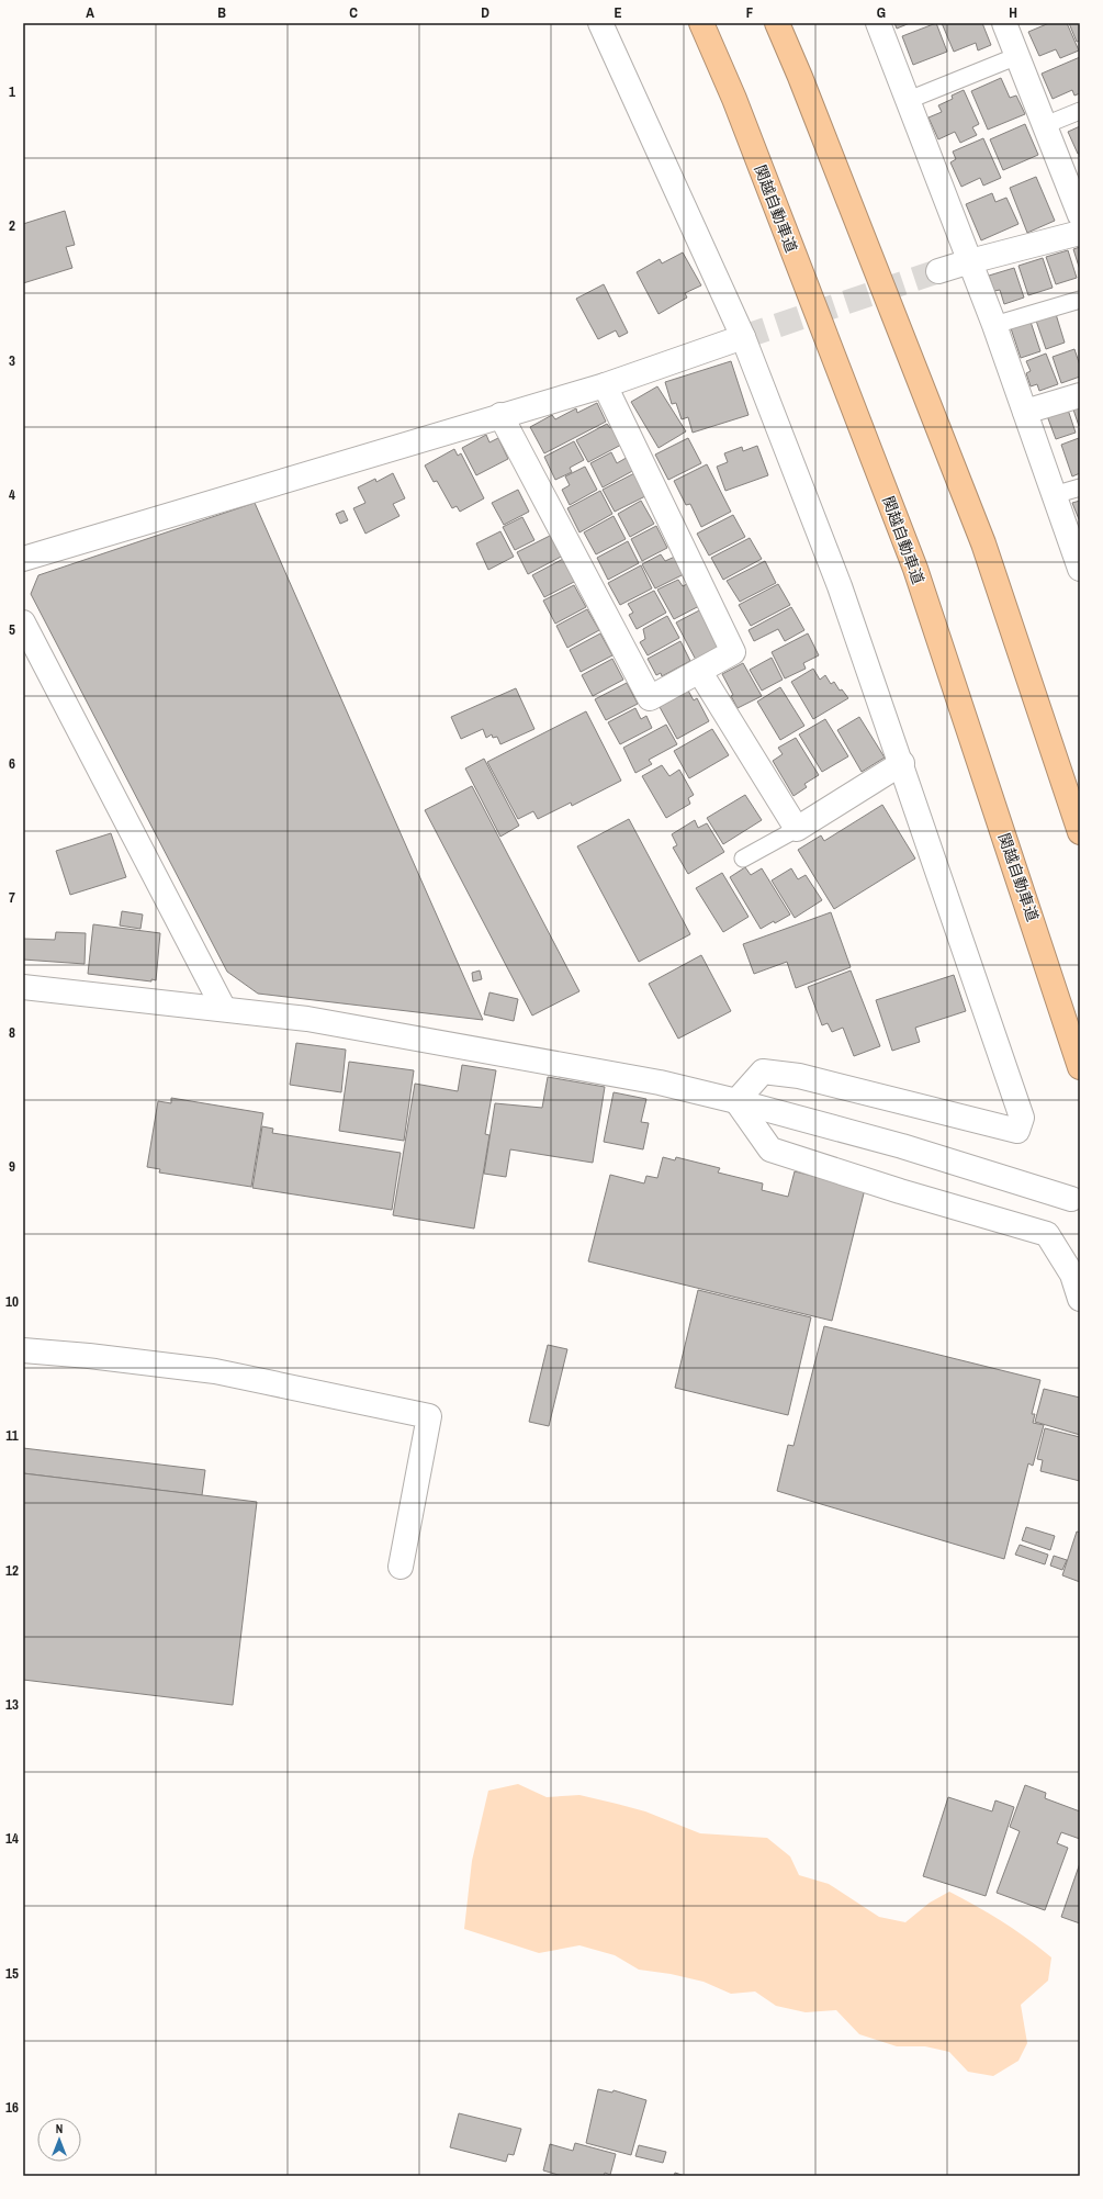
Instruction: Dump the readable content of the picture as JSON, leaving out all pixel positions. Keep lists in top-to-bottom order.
{
  "streets": {
    "highway": ["関越自動車道"]
  },
  "north": "top",
  "grid": {
    "columns": [
      "A",
      "B",
      "C",
      "D",
      "E",
      "F",
      "G",
      "H"
    ],
    "rows": [
      "1",
      "2",
      "3",
      "4",
      "5",
      "6",
      "7",
      "8",
      "9",
      "10",
      "11",
      "12",
      "13",
      "14",
      "15",
      "16"
    ]
  }
}
